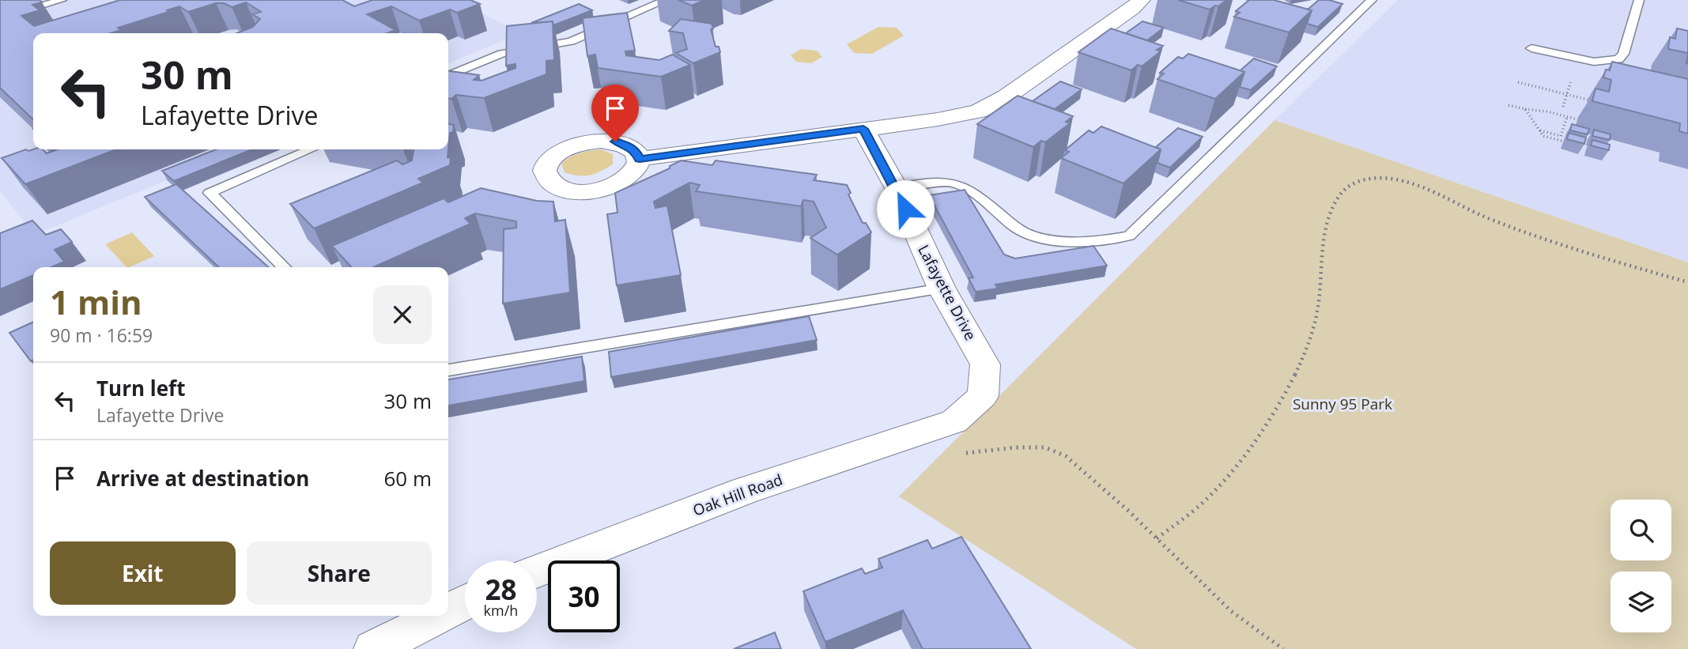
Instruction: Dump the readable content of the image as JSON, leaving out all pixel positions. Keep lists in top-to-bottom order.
{
  "streets": {
    "street": ["Lafayette Drive", "Oak Hill Road"]
  },
  "crossings": [
    ["Lafayette Drive", "Oak Hill Road"]
  ],
  "parks": ["Sunny 95 Park"],
  "page": {
    "turn": ["30 m", "Lafayette Drive"],
    "heading": ["1 min", "90 m · 16:59"],
    "list": [
      {
        "name": "Turn left",
        "note": "Lafayette Drive",
        "value": "30 m"
      },
      {
        "name": "Arrive at destination",
        "value": "60 m"
      }
    ],
    "buttons": ["Exit", "Share"],
    "speed": "28 km/h",
    "limit": "30"
  }
}
